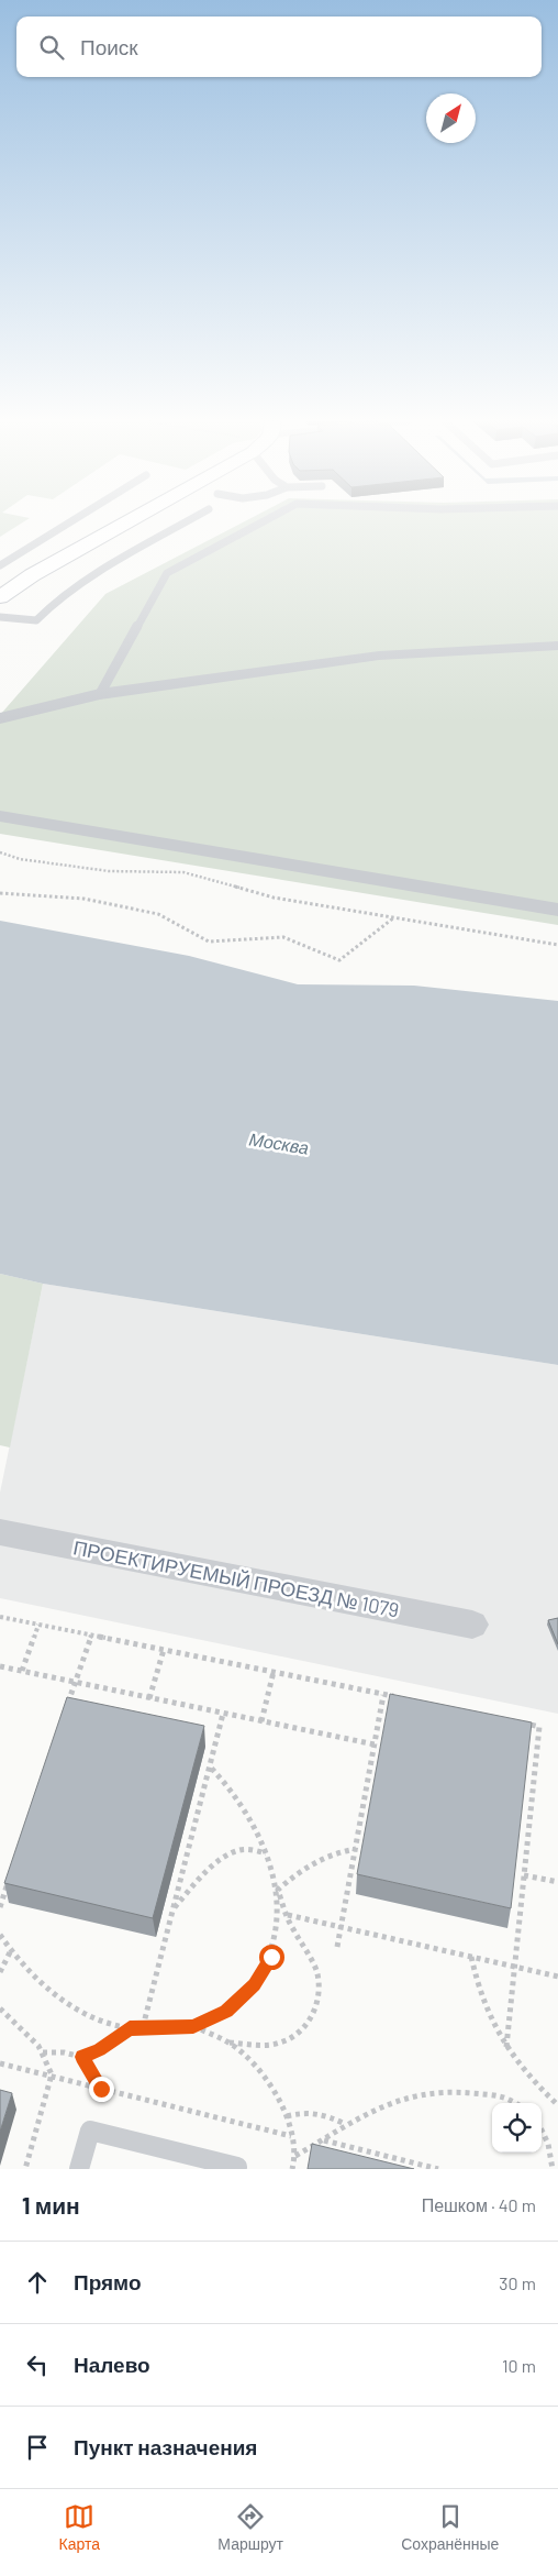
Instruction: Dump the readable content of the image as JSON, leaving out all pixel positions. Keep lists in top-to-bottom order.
{
  "streets": {
    "street": ["ПРОЕКТИРУЕМЫЙ ПРОЕЗД № 1079"]
  },
  "water": ["Москва"],
  "north": "top right",
  "page": {
    "search": "Поиск",
    "heading": ["1 мин", "Пешком · 40 m"],
    "list": [
      ["Прямо", "30 m"],
      ["Налево", "10 m"],
      "Пункт назначения"
    ],
    "nav": ["Карта", "Маршрут", "Сохранённые"]
  }
}
